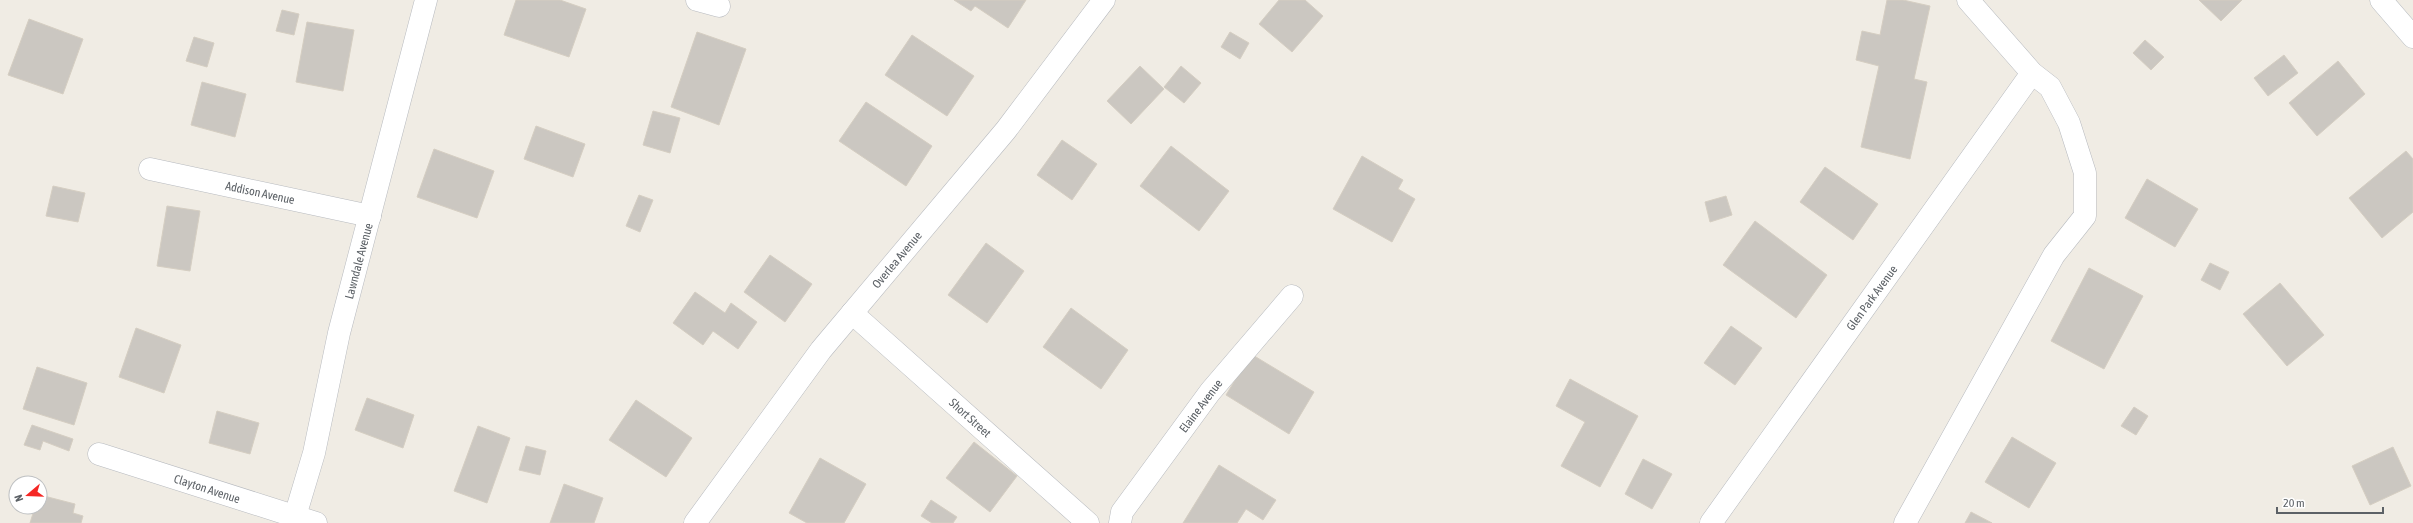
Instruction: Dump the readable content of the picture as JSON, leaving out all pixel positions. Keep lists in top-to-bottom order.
{
  "streets": {
    "street": [
      "Addison Avenue",
      "Overlea Avenue",
      "Lawndale Avenue",
      "Glen Park Avenue",
      "Elaine Avenue",
      "Short Street",
      "Clayton Avenue"
    ]
  },
  "crossings": [
    ["Addison Avenue", "Lawndale Avenue"],
    ["Overlea Avenue", "Short Street"],
    ["Lawndale Avenue", "Clayton Avenue"]
  ],
  "scale_bar": "20 m",
  "north": "left"
}
